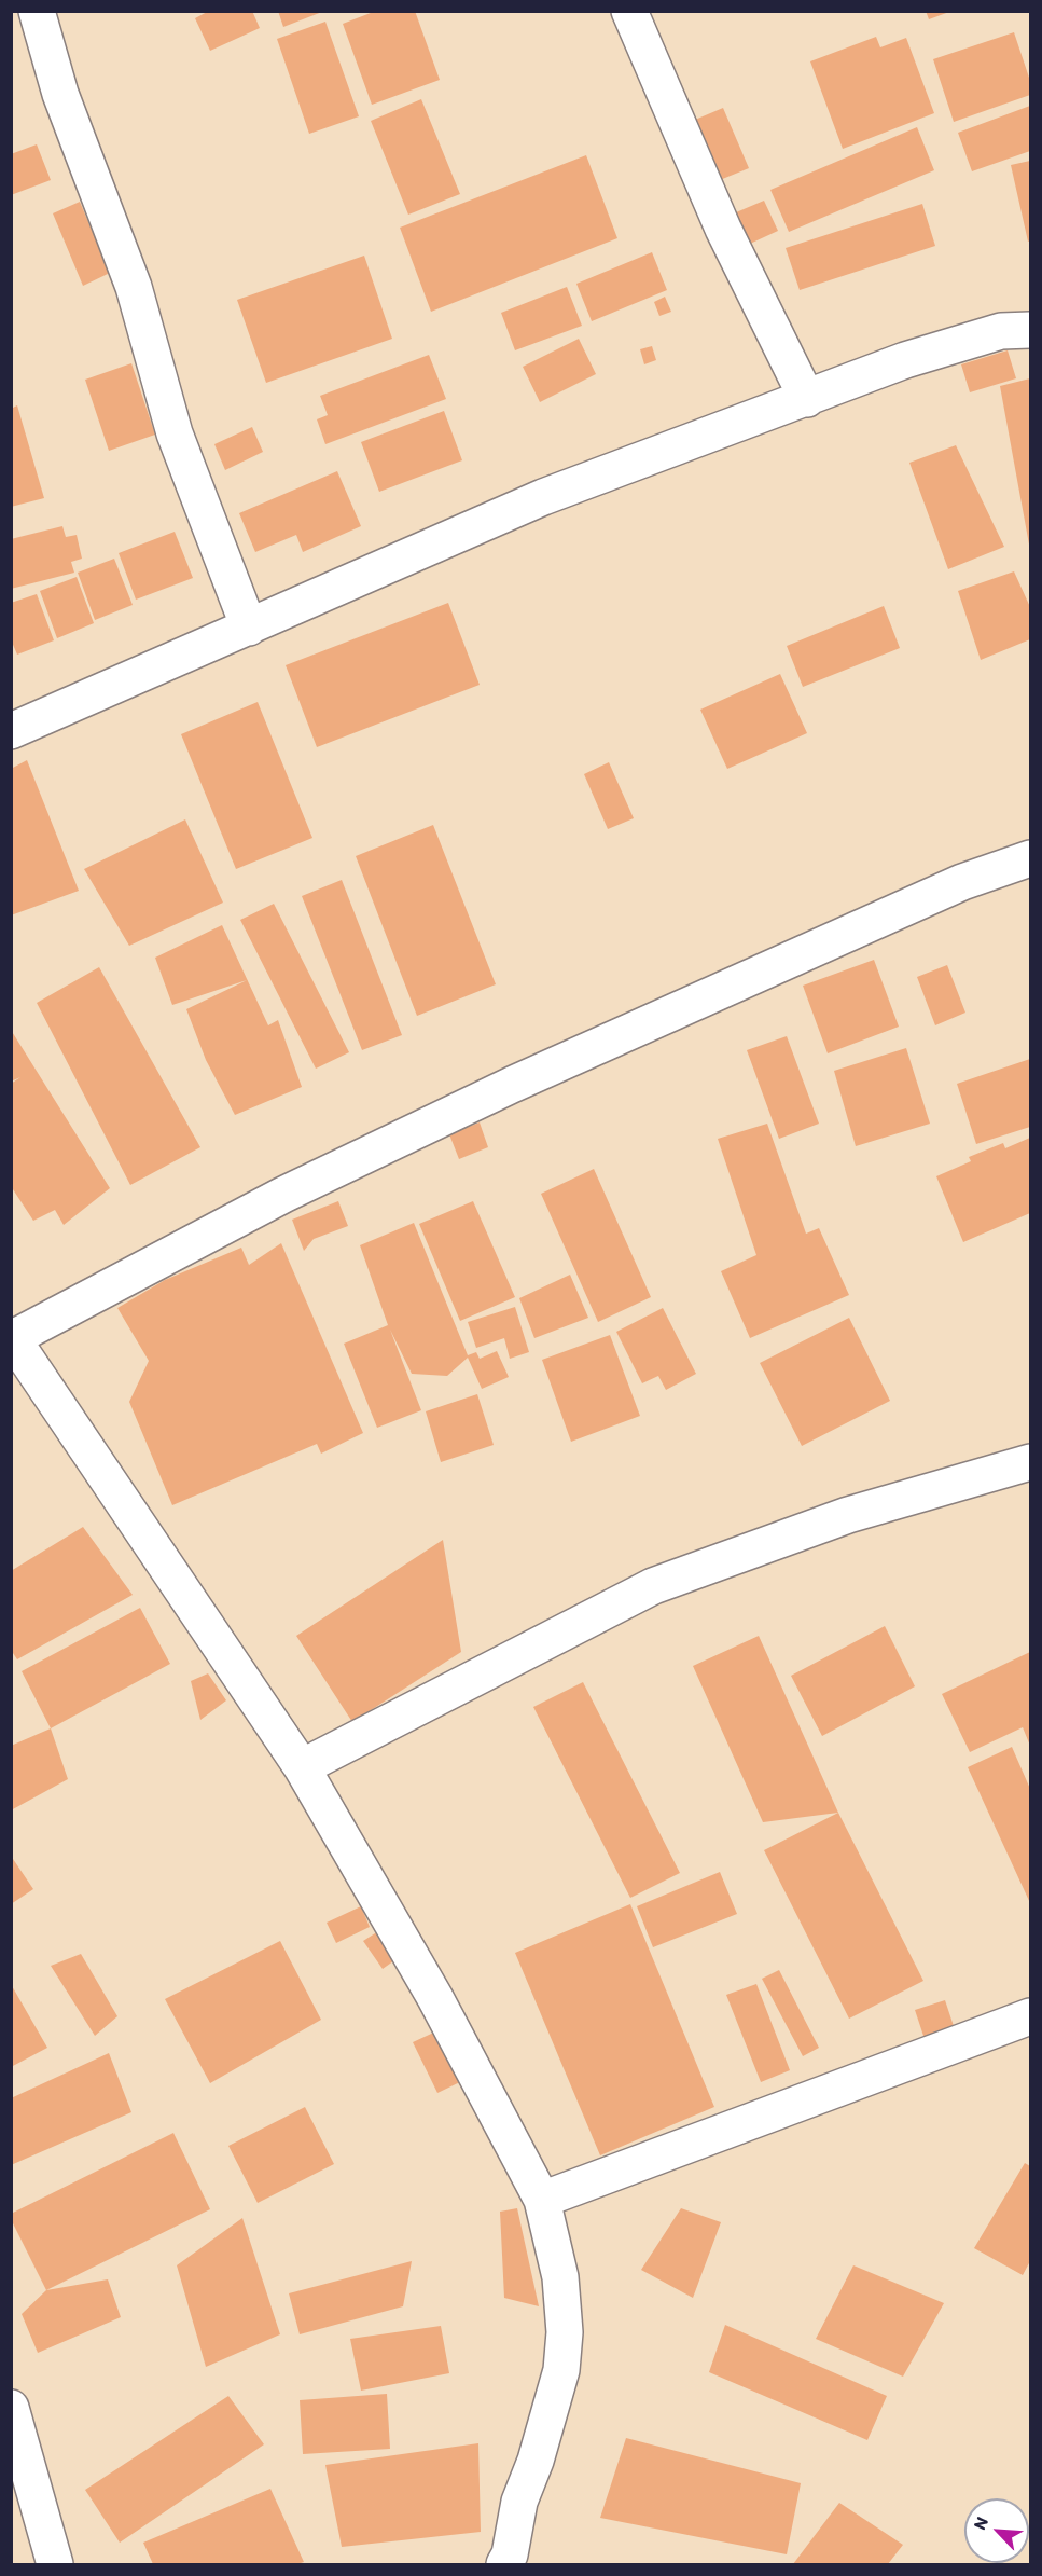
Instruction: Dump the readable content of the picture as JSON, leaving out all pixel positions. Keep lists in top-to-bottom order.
{
  "north": "top left"
}
